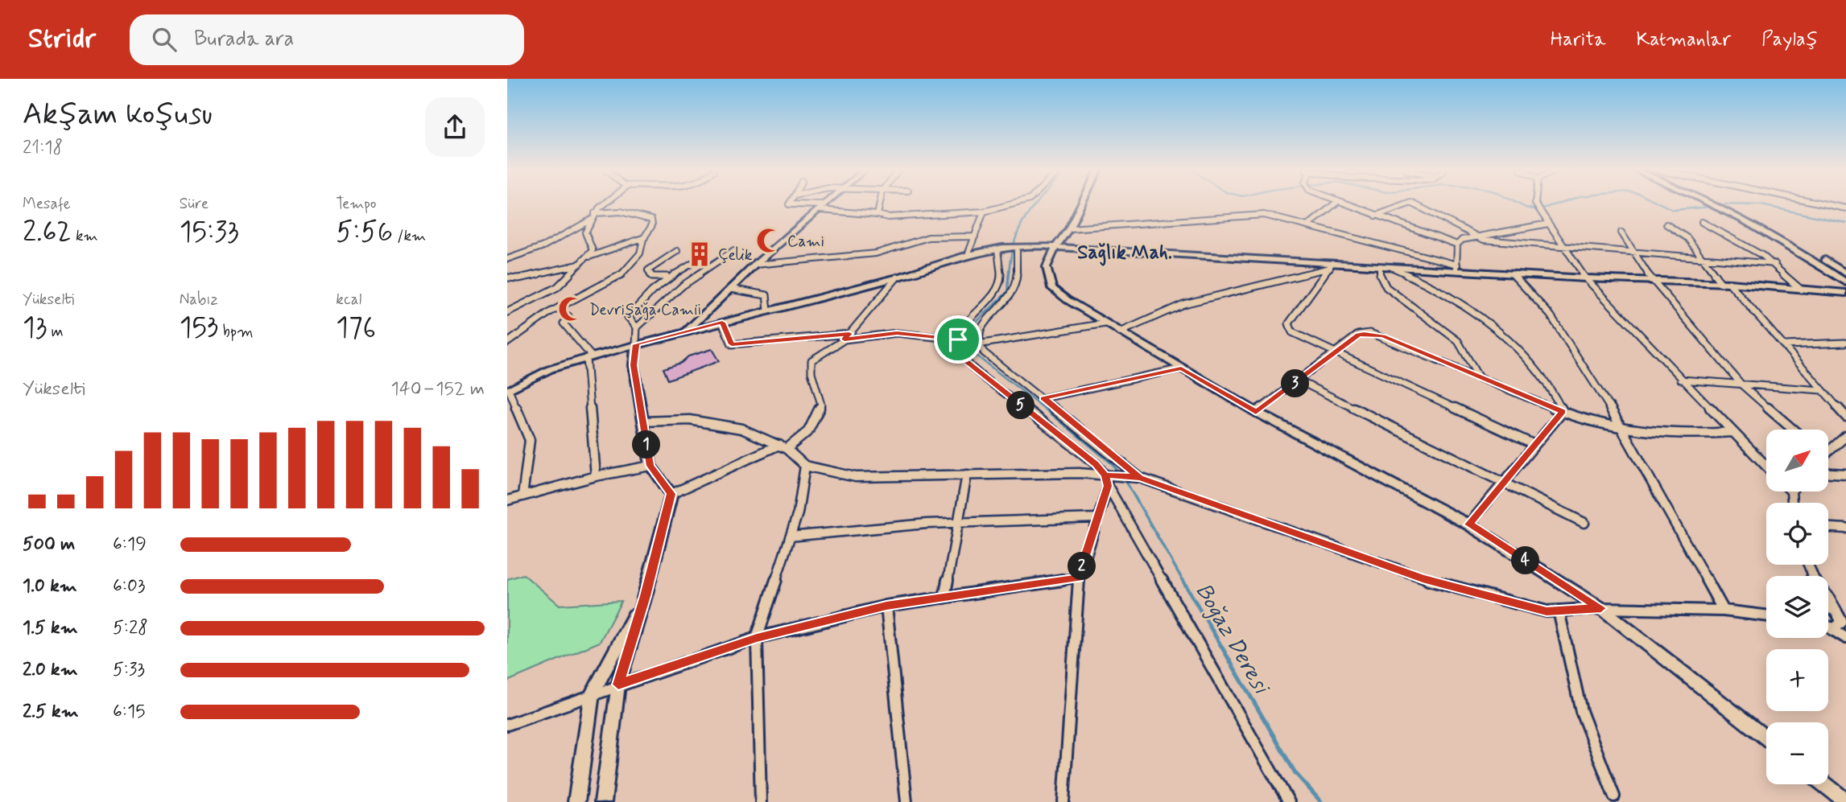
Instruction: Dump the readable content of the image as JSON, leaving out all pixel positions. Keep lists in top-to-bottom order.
{
  "districts": ["Sağlık Mah."],
  "water": ["Boğaz Deresi"],
  "places": {
    "mosque": ["Cami", "Devrişağa Camii"],
    "building": ["Çelik"]
  },
  "north": "top right",
  "page": {
    "header": "Stridr",
    "search": "Burada ara",
    "nav": ["Harita", "Katmanlar", "Paylaş"],
    "heading": ["Akşam koşusu", "21:18"],
    "stats": [
      ["Mesafe", "2.62 km"],
      ["Süre", "15:33"],
      ["Tempo", "5:56 /km"],
      ["Yükselti", "13 m"],
      ["Nabız", "153 bpm"],
      ["kcal", "176"]
    ],
    "chart": ["Yükselti", "140–152 m"],
    "pins": [
      "3",
      "5",
      "1",
      "4",
      "2"
    ],
    "map_buttons": ["+", "−"],
    "list": [
      {
        "name": "500 m",
        "note": "6:19"
      },
      {
        "name": "1.0 km",
        "note": "6:03"
      },
      {
        "name": "1.5 km",
        "note": "5:28"
      },
      {
        "name": "2.0 km",
        "note": "5:33"
      },
      {
        "name": "2.5 km",
        "note": "6:15"
      }
    ]
  }
}
